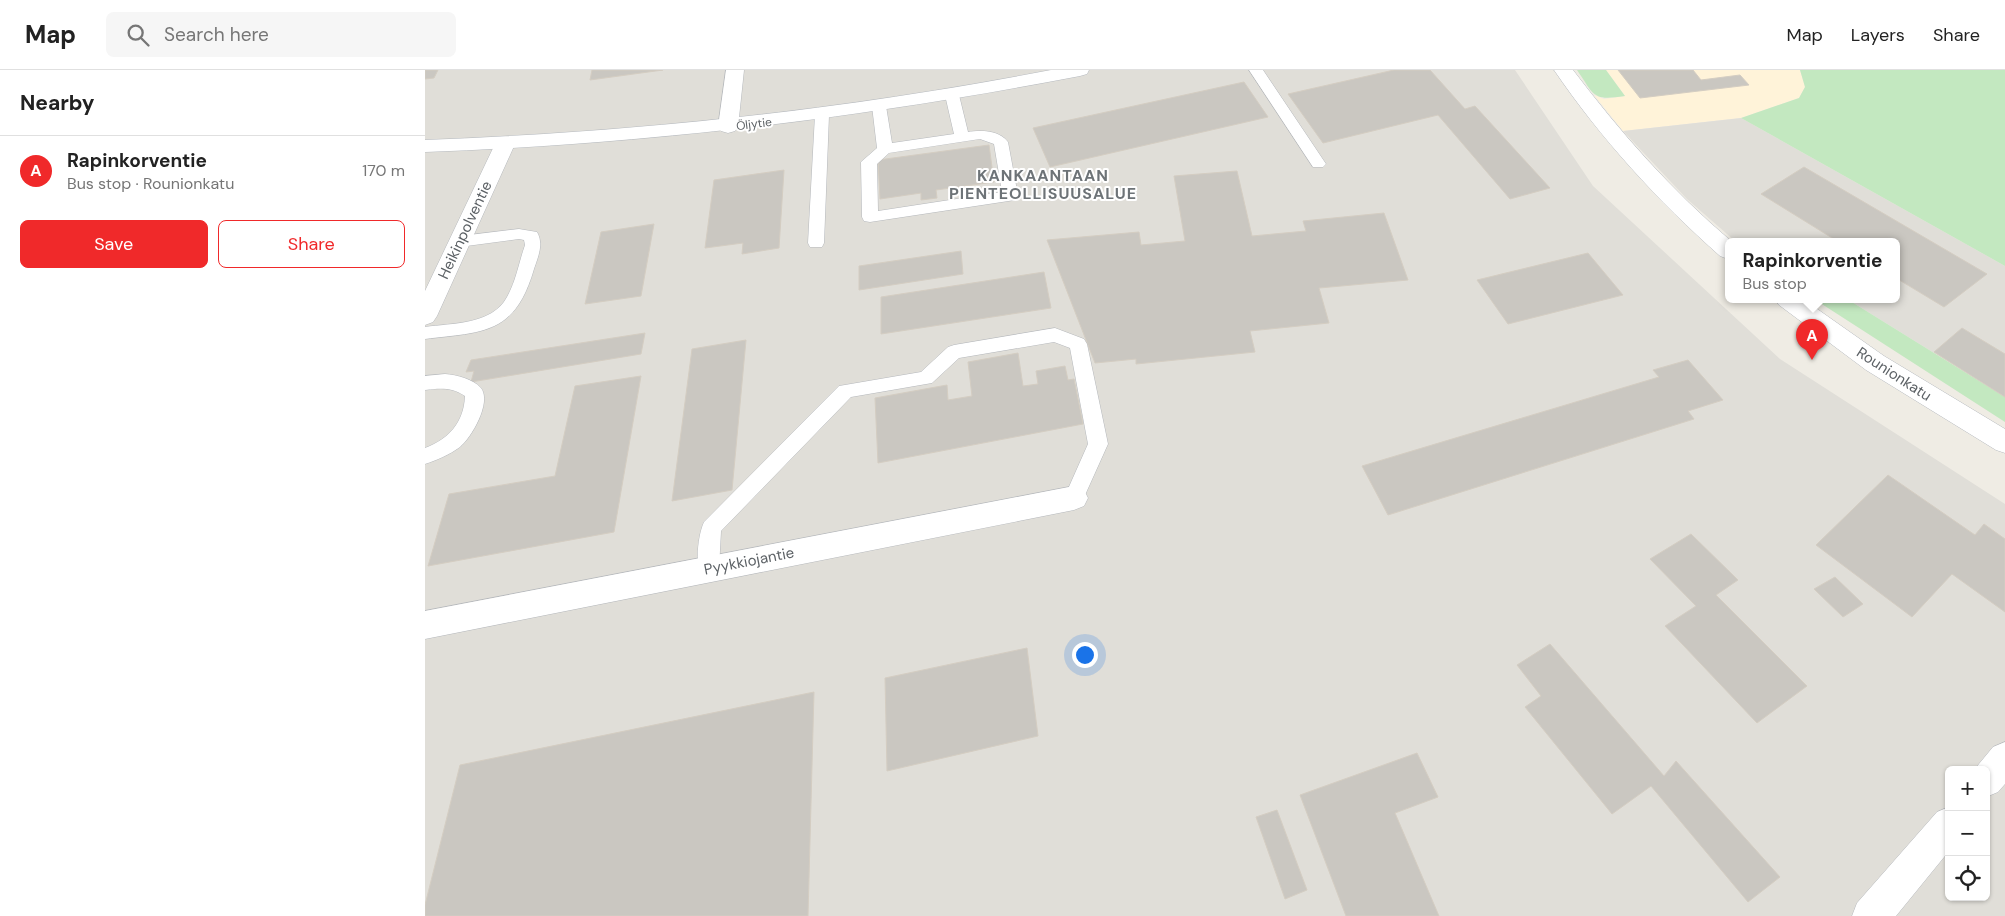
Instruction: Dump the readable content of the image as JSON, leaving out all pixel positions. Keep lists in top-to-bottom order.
{
  "streets": {
    "main road": [
      "Öljytie",
      "Heikinpolventie",
      "Rounionkatu",
      "Pyykkiojantie"
    ]
  },
  "crossings": [
    ["Öljytie", "Heikinpolventie"]
  ],
  "districts": ["KANKAANTAAN PIENTEOLLISUUSALUE"],
  "page": {
    "header": "Map",
    "search": "Search here",
    "nav": ["Map", "Layers", "Share"],
    "heading": "Nearby",
    "list": [
      {
        "mark": "A",
        "name": "Rapinkorventie",
        "note": "Bus stop · Rounionkatu",
        "value": "170 m"
      }
    ],
    "buttons": ["Save", "Share"],
    "popup": ["Rapinkorventie", "Bus stop"],
    "pins": "A",
    "map_buttons": ["+", "−"]
  }
}
